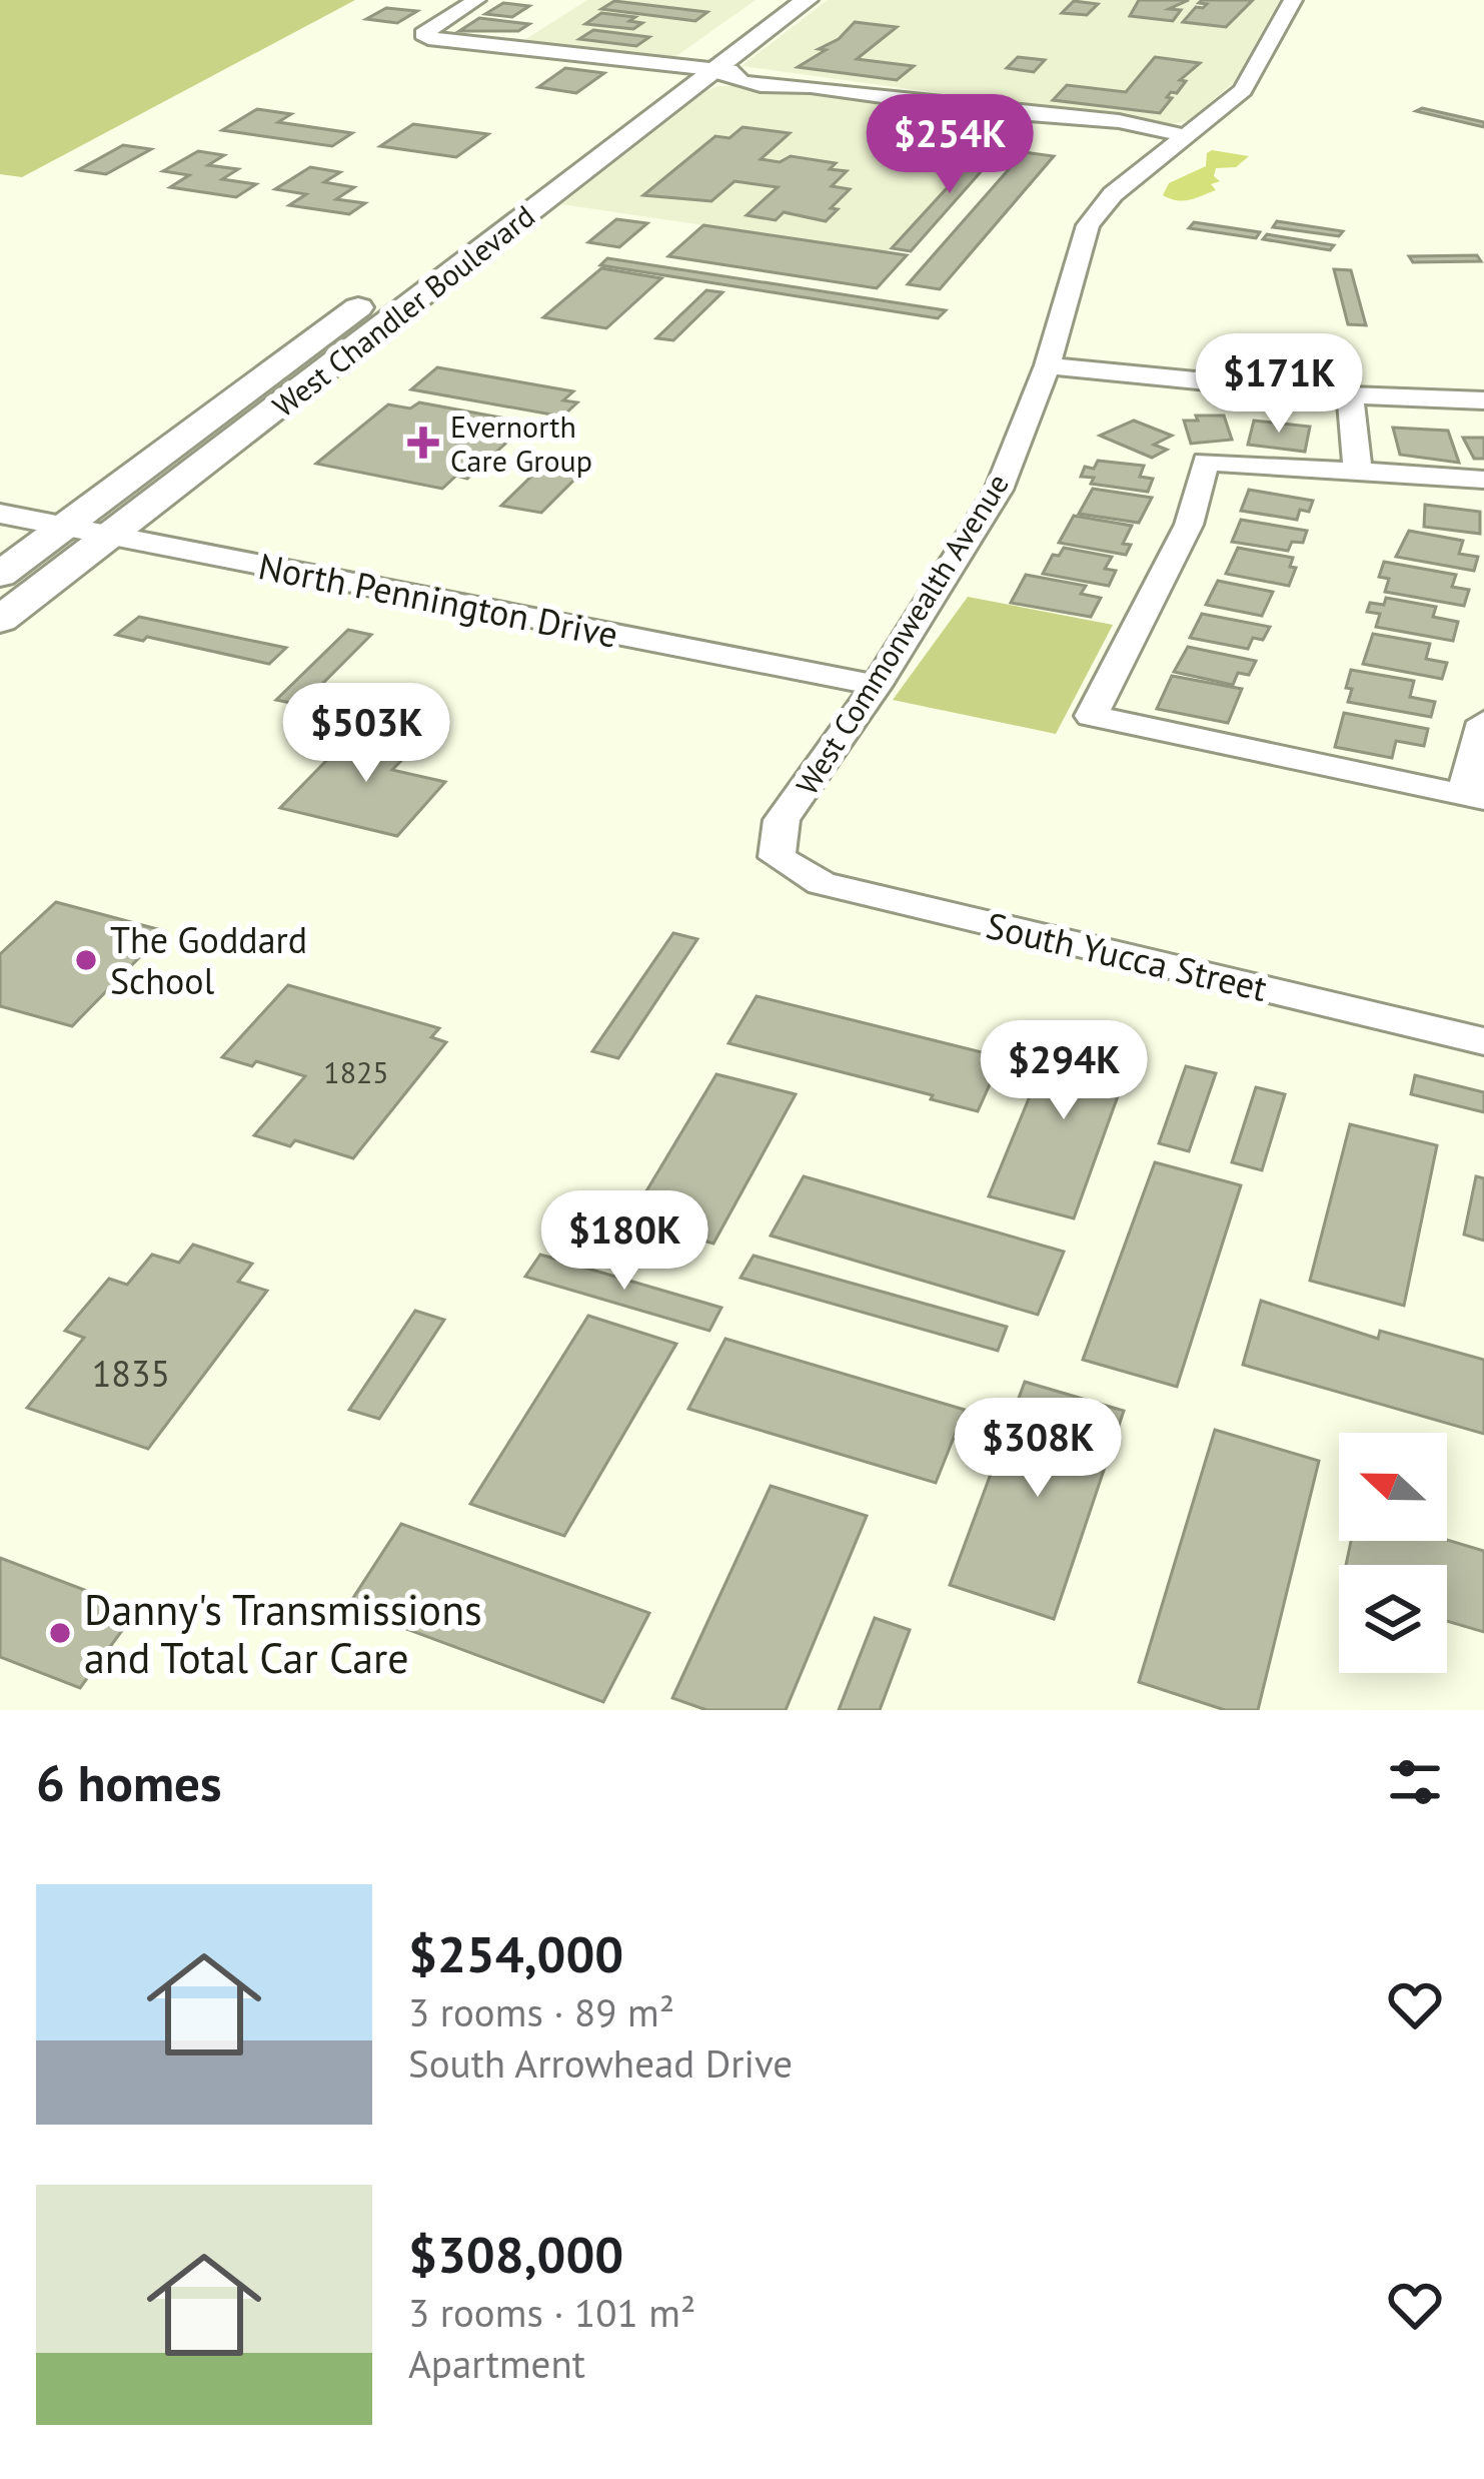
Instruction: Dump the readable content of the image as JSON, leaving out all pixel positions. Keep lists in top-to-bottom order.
{
  "streets": {
    "main road": ["West Chandler Boulevard"],
    "street": ["North Pennington Drive", "West Commonwealth Avenue", "South Yucca Street"]
  },
  "crossings": [
    ["West Chandler Boulevard", "North Pennington Drive"],
    ["North Pennington Drive", "West Commonwealth Avenue"],
    ["West Commonwealth Avenue", "South Yucca Street"]
  ],
  "places": {
    "health": ["Evernorth Care Group"],
    "other": ["The Goddard School", "Danny's Transmissions and Total Car Care"]
  },
  "house_numbers": ["1825", "1835"],
  "north": "left",
  "page": {
    "price": [
      "$254K",
      "$171K",
      "$503K",
      "$294K",
      "$180K",
      "$308K"
    ],
    "heading": "6 homes",
    "list": [
      {
        "name": "$254,000",
        "note": "3 rooms · 89 m² · South Arrowhead Drive"
      },
      {
        "name": "$308,000",
        "note": "3 rooms · 101 m² · Apartment"
      }
    ]
  }
}
